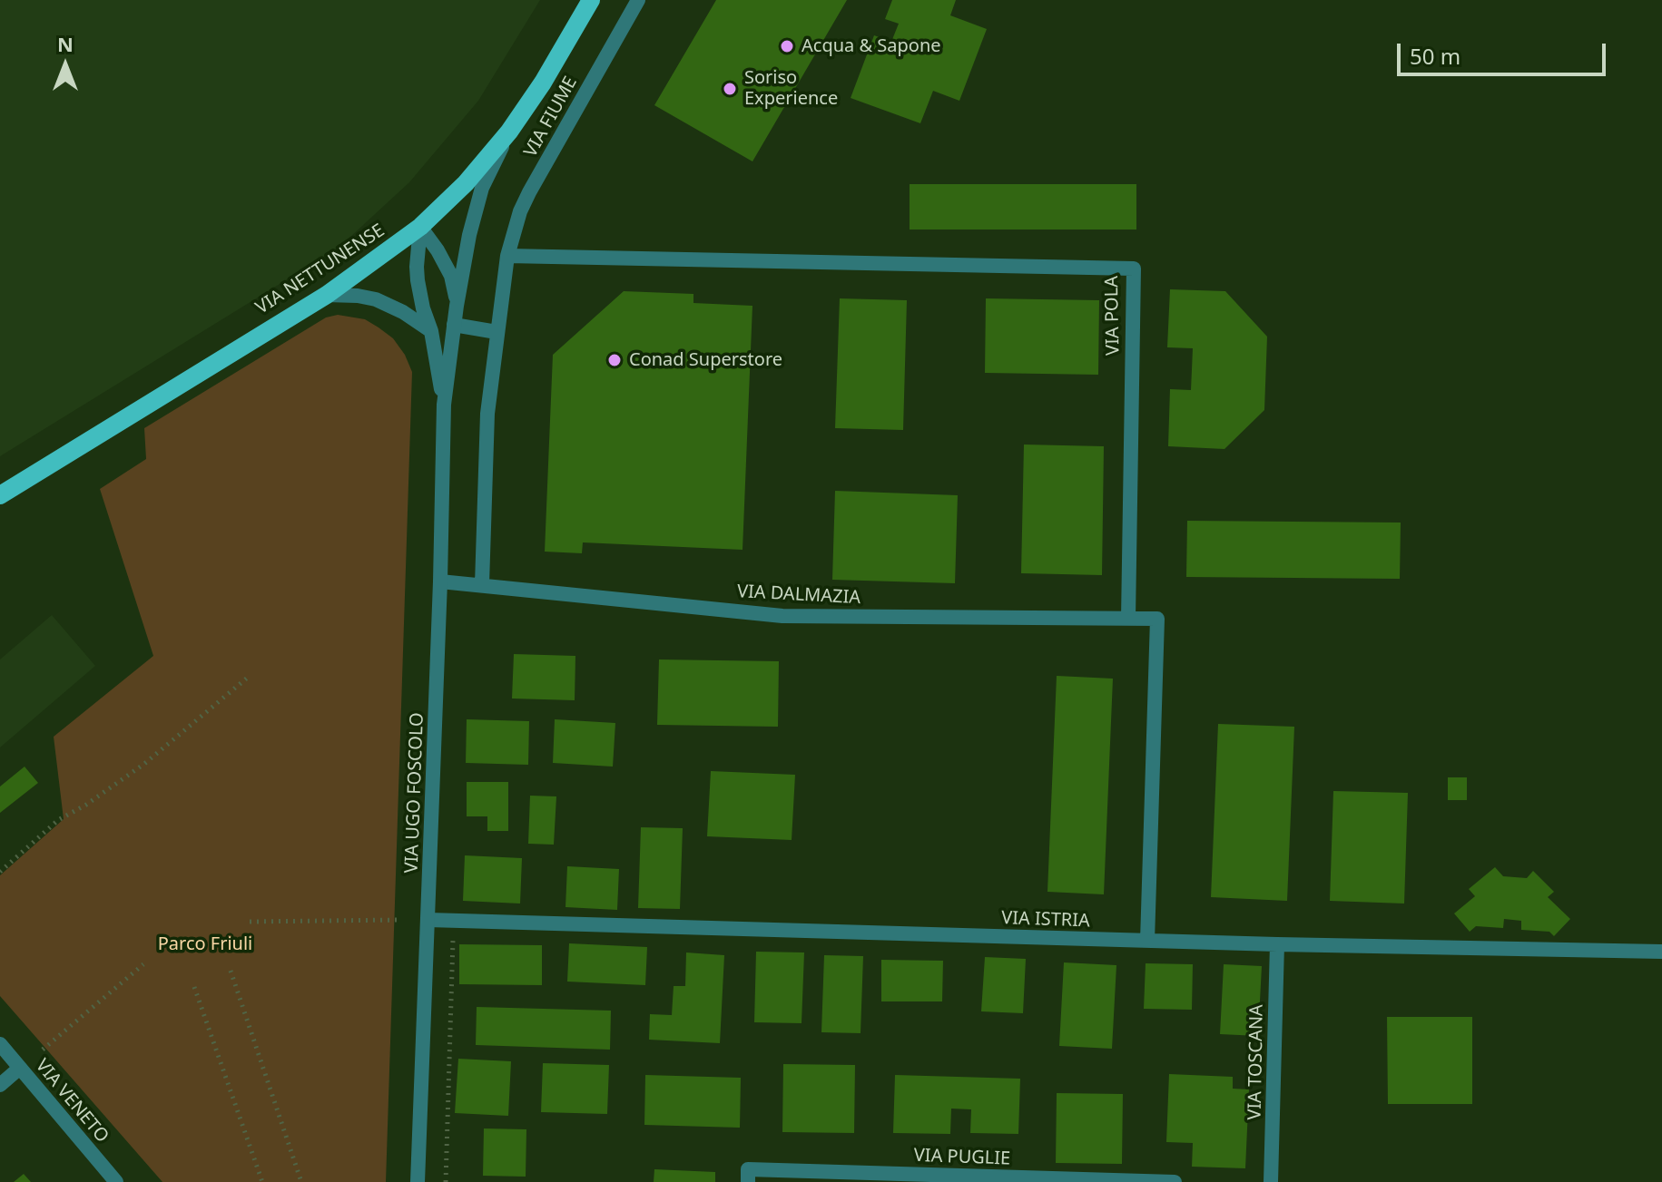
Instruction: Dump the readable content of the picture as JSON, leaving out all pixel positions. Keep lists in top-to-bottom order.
{
  "streets": {
    "main road": ["VIA NETTUNENSE"],
    "street": [
      "VIA FIUME",
      "VIA POLA",
      "VIA DALMAZIA",
      "VIA UGO FOSCOLO",
      "VIA ISTRIA",
      "VIA TOSCANA",
      "VIA VENETO",
      "VIA PUGLIE"
    ]
  },
  "crossings": [
    ["VIA FIUME", "VIA POLA"],
    ["VIA FIUME", "VIA DALMAZIA"],
    ["VIA NETTUNENSE", "VIA UGO FOSCOLO"],
    ["VIA POLA", "VIA DALMAZIA"],
    ["VIA DALMAZIA", "VIA UGO FOSCOLO"],
    ["VIA DALMAZIA", "VIA ISTRIA"],
    ["VIA UGO FOSCOLO", "VIA ISTRIA"],
    ["VIA ISTRIA", "VIA TOSCANA"]
  ],
  "parks": ["Parco Friuli"],
  "places": ["Acqua & Sapone", "Soriso Experience", "Conad Superstore"],
  "scale_bar": "50 m",
  "north": "top"
}
